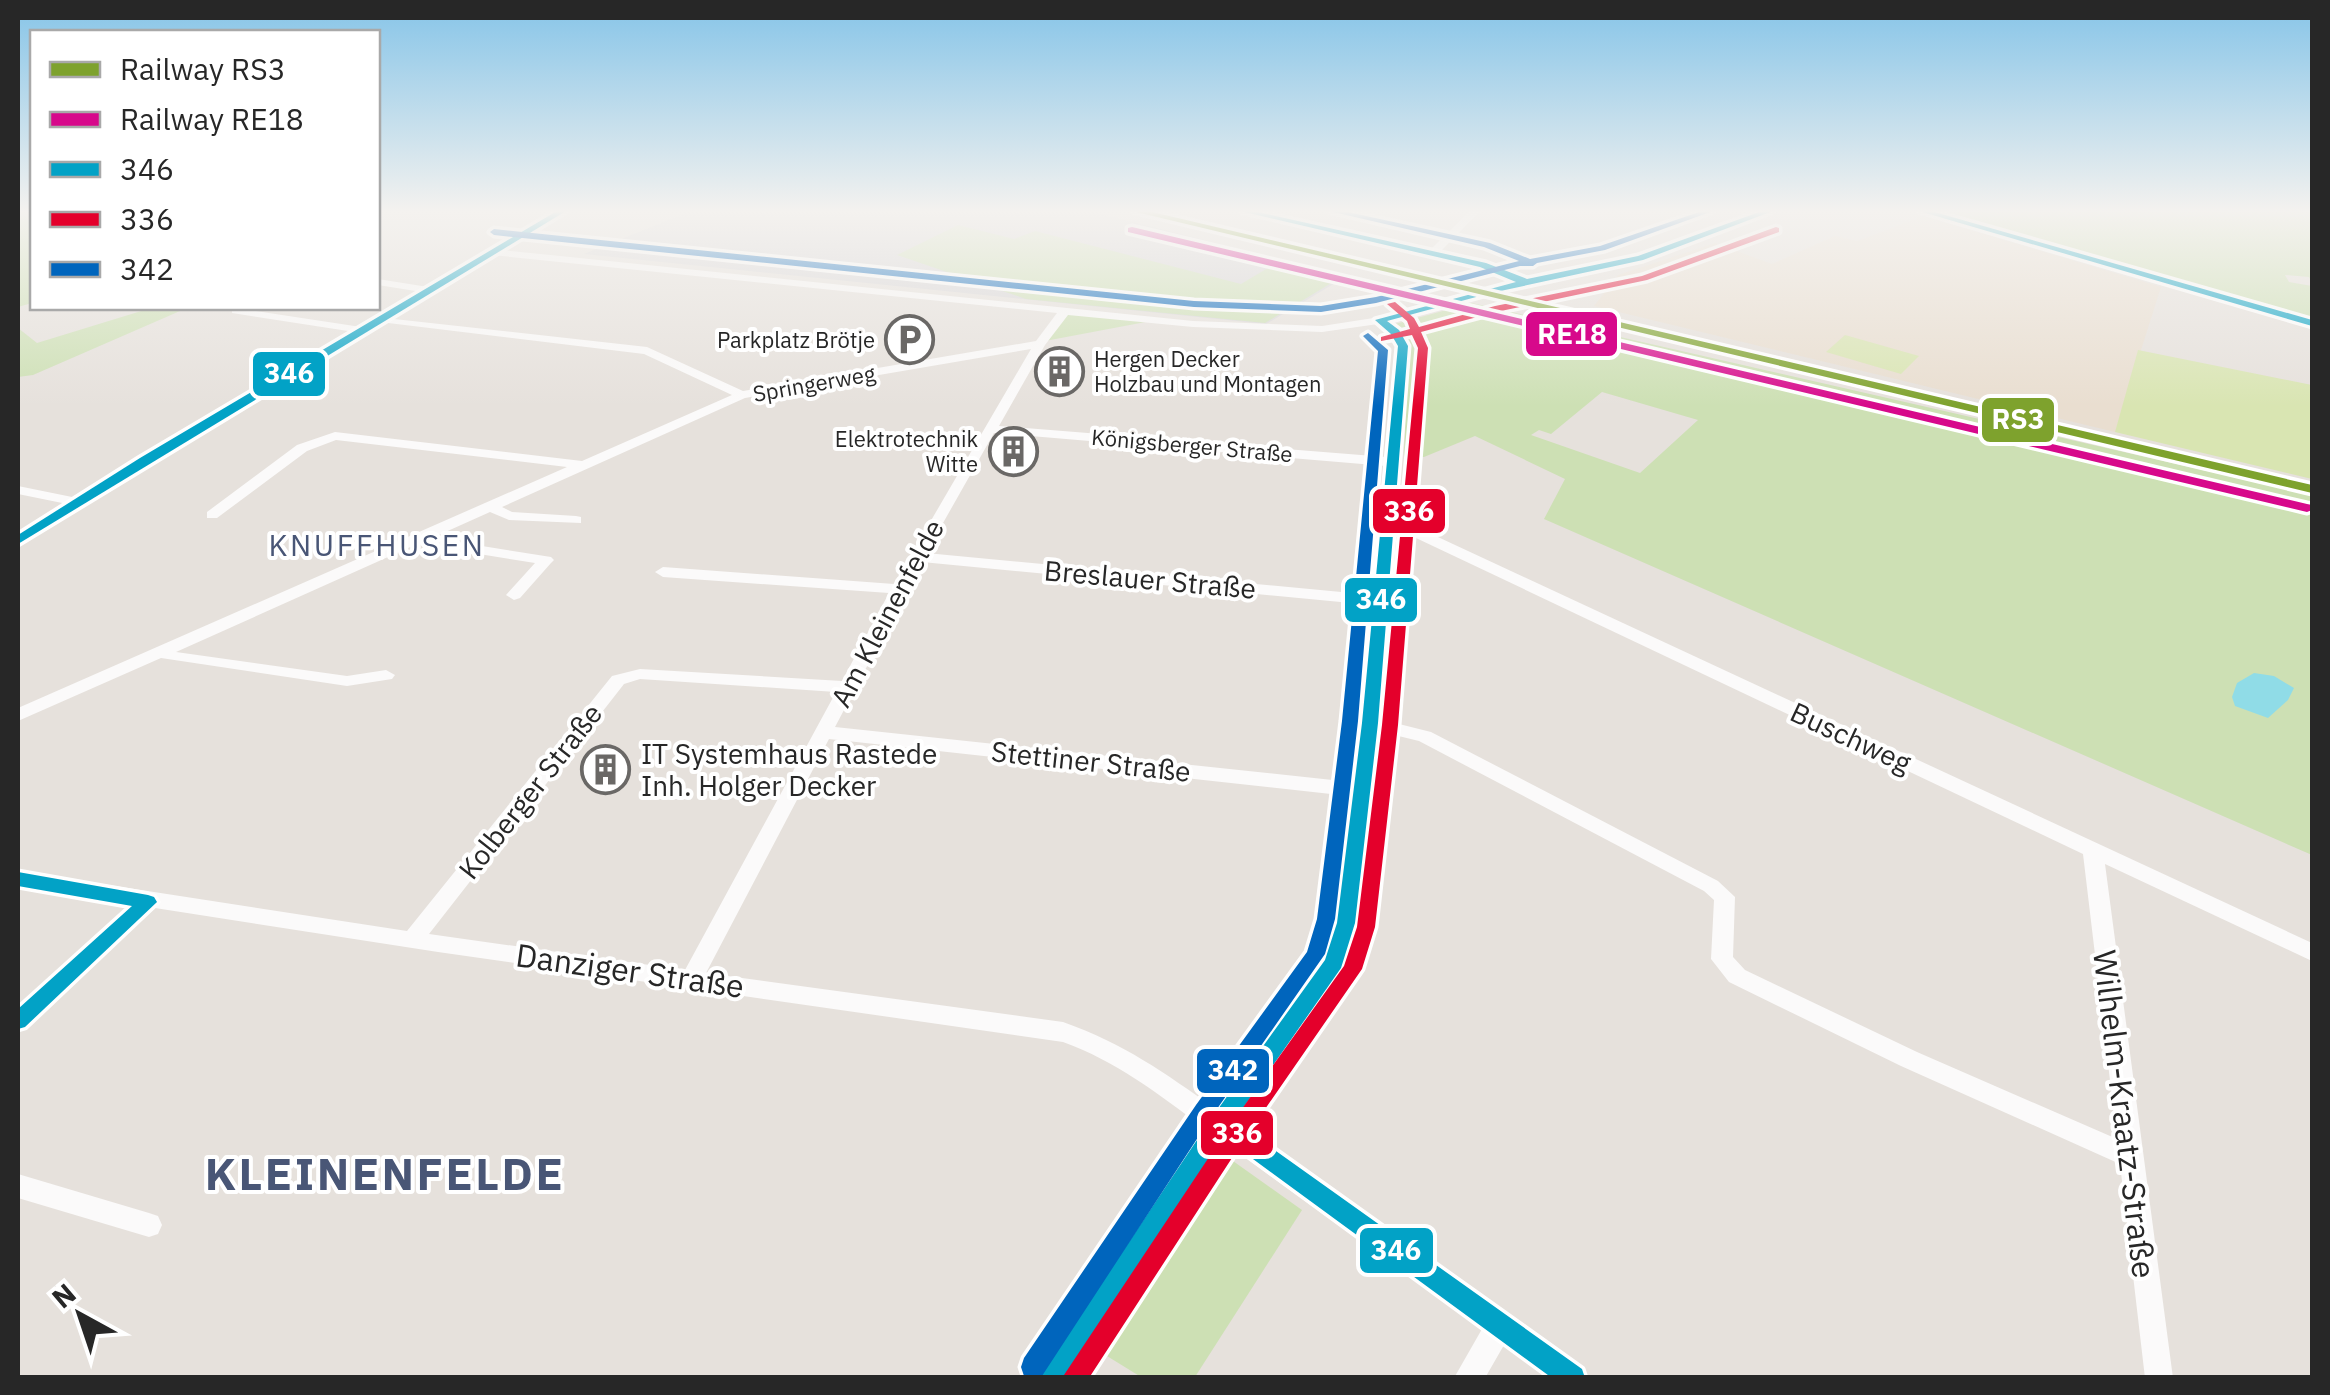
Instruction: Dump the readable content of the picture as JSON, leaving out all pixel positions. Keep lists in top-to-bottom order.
{
  "streets": {
    "street": [
      "Springerweg",
      "Königsberger Straße",
      "Breslauer Straße",
      "Am Kleinenfelde",
      "Buschweg",
      "Stettiner Straße",
      "Kolberger Straße",
      "Danziger Straße",
      "Wilhelm-Kraatz-Straße"
    ]
  },
  "crossings": [
    ["Springerweg", "Am Kleinenfelde"],
    ["Königsberger Straße", "Am Kleinenfelde"],
    ["Breslauer Straße", "Am Kleinenfelde"],
    ["Am Kleinenfelde", "Stettiner Straße"],
    ["Am Kleinenfelde", "Kolberger Straße"],
    ["Am Kleinenfelde", "Danziger Straße"],
    ["Buschweg", "Wilhelm-Kraatz-Straße"],
    ["Kolberger Straße", "Danziger Straße"]
  ],
  "districts": ["KNUFFHUSEN", "KLEINENFELDE"],
  "places": {
    "parking": ["Parkplatz Brötje"],
    "building": ["Hergen Decker Holzbau und Montagen", "Elektrotechnik Witte", "IT Systemhaus Rastede Inh. Holger Decker"]
  },
  "lines": [
    "rail line RS3",
    "rail line RE18",
    "transit line 346",
    "transit line 336",
    "transit line 342"
  ],
  "legend": [
    "Railway RS3",
    "Railway RE18",
    "346",
    "336",
    "342"
  ],
  "north": "top left"
}
